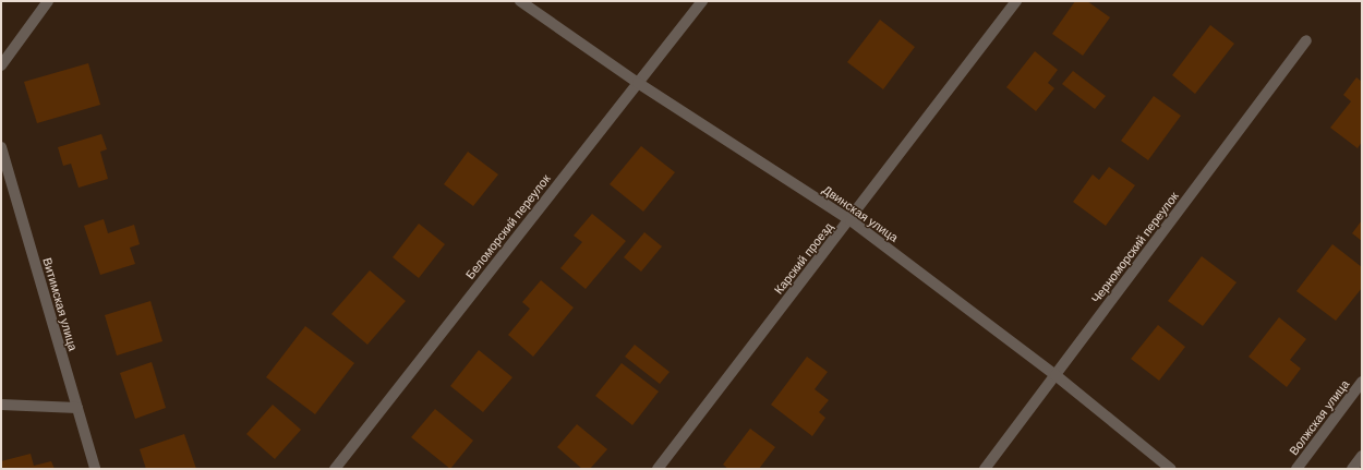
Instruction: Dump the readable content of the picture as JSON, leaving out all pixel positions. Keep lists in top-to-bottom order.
{
  "streets": {
    "street": [
      "Двинская улица",
      "Беломорский переулок",
      "Черноморский переулок",
      "Карский проезд",
      "Витимская улица",
      "Волжская улица"
    ]
  },
  "crossings": [
    ["Двинская улица", "Беломорский переулок"],
    ["Двинская улица", "Черноморский переулок"],
    ["Двинская улица", "Карский проезд"]
  ]
}
